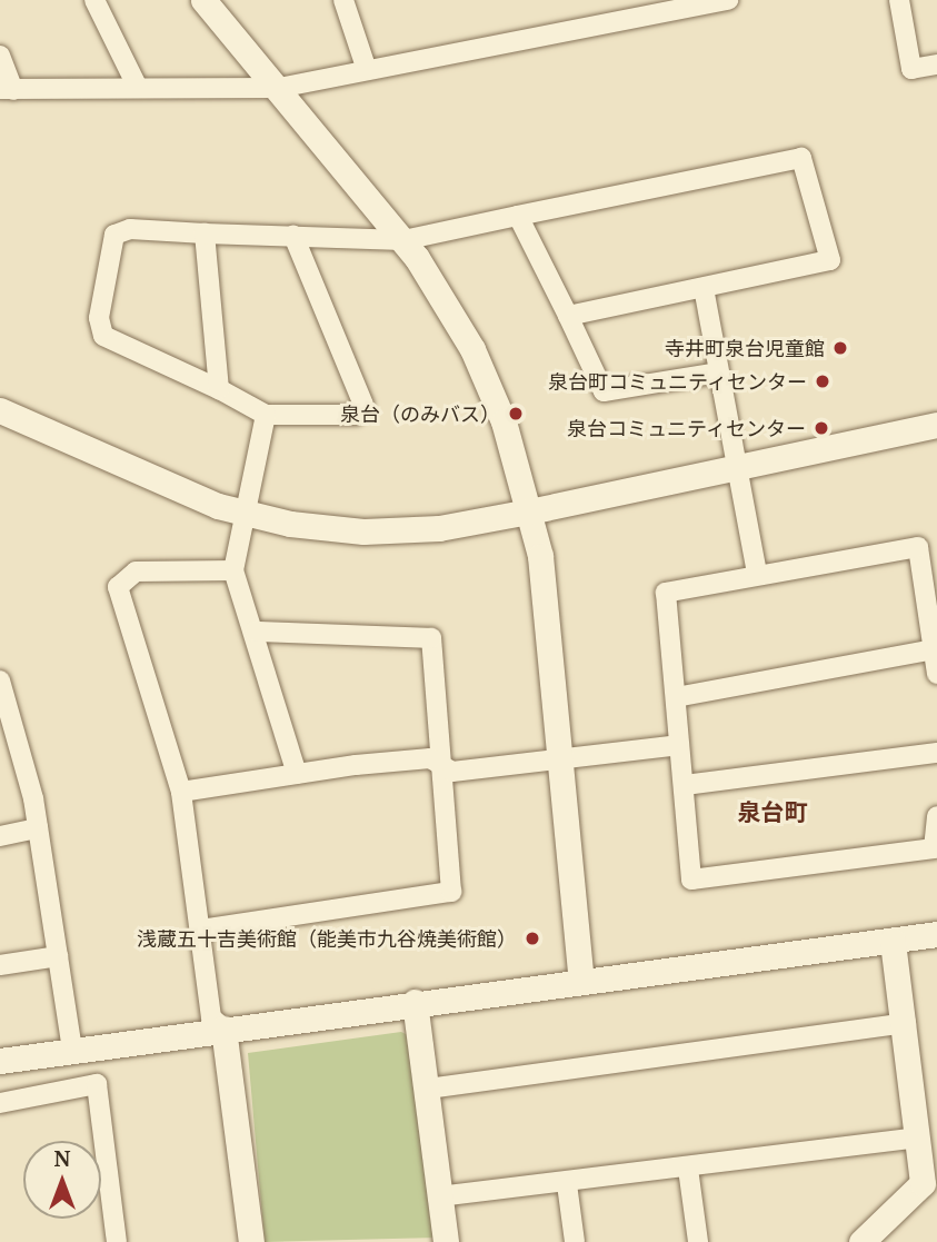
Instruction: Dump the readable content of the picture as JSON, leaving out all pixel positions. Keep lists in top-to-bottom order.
{
  "districts": ["泉台町"],
  "places": [
    "寺井町泉台児童館",
    "泉台町コミュニティセンター",
    "泉台（のみバス）",
    "泉台コミュニティセンター",
    "浅蔵五十吉美術館（能美市九谷焼美術館）"
  ],
  "north": "top"
}
